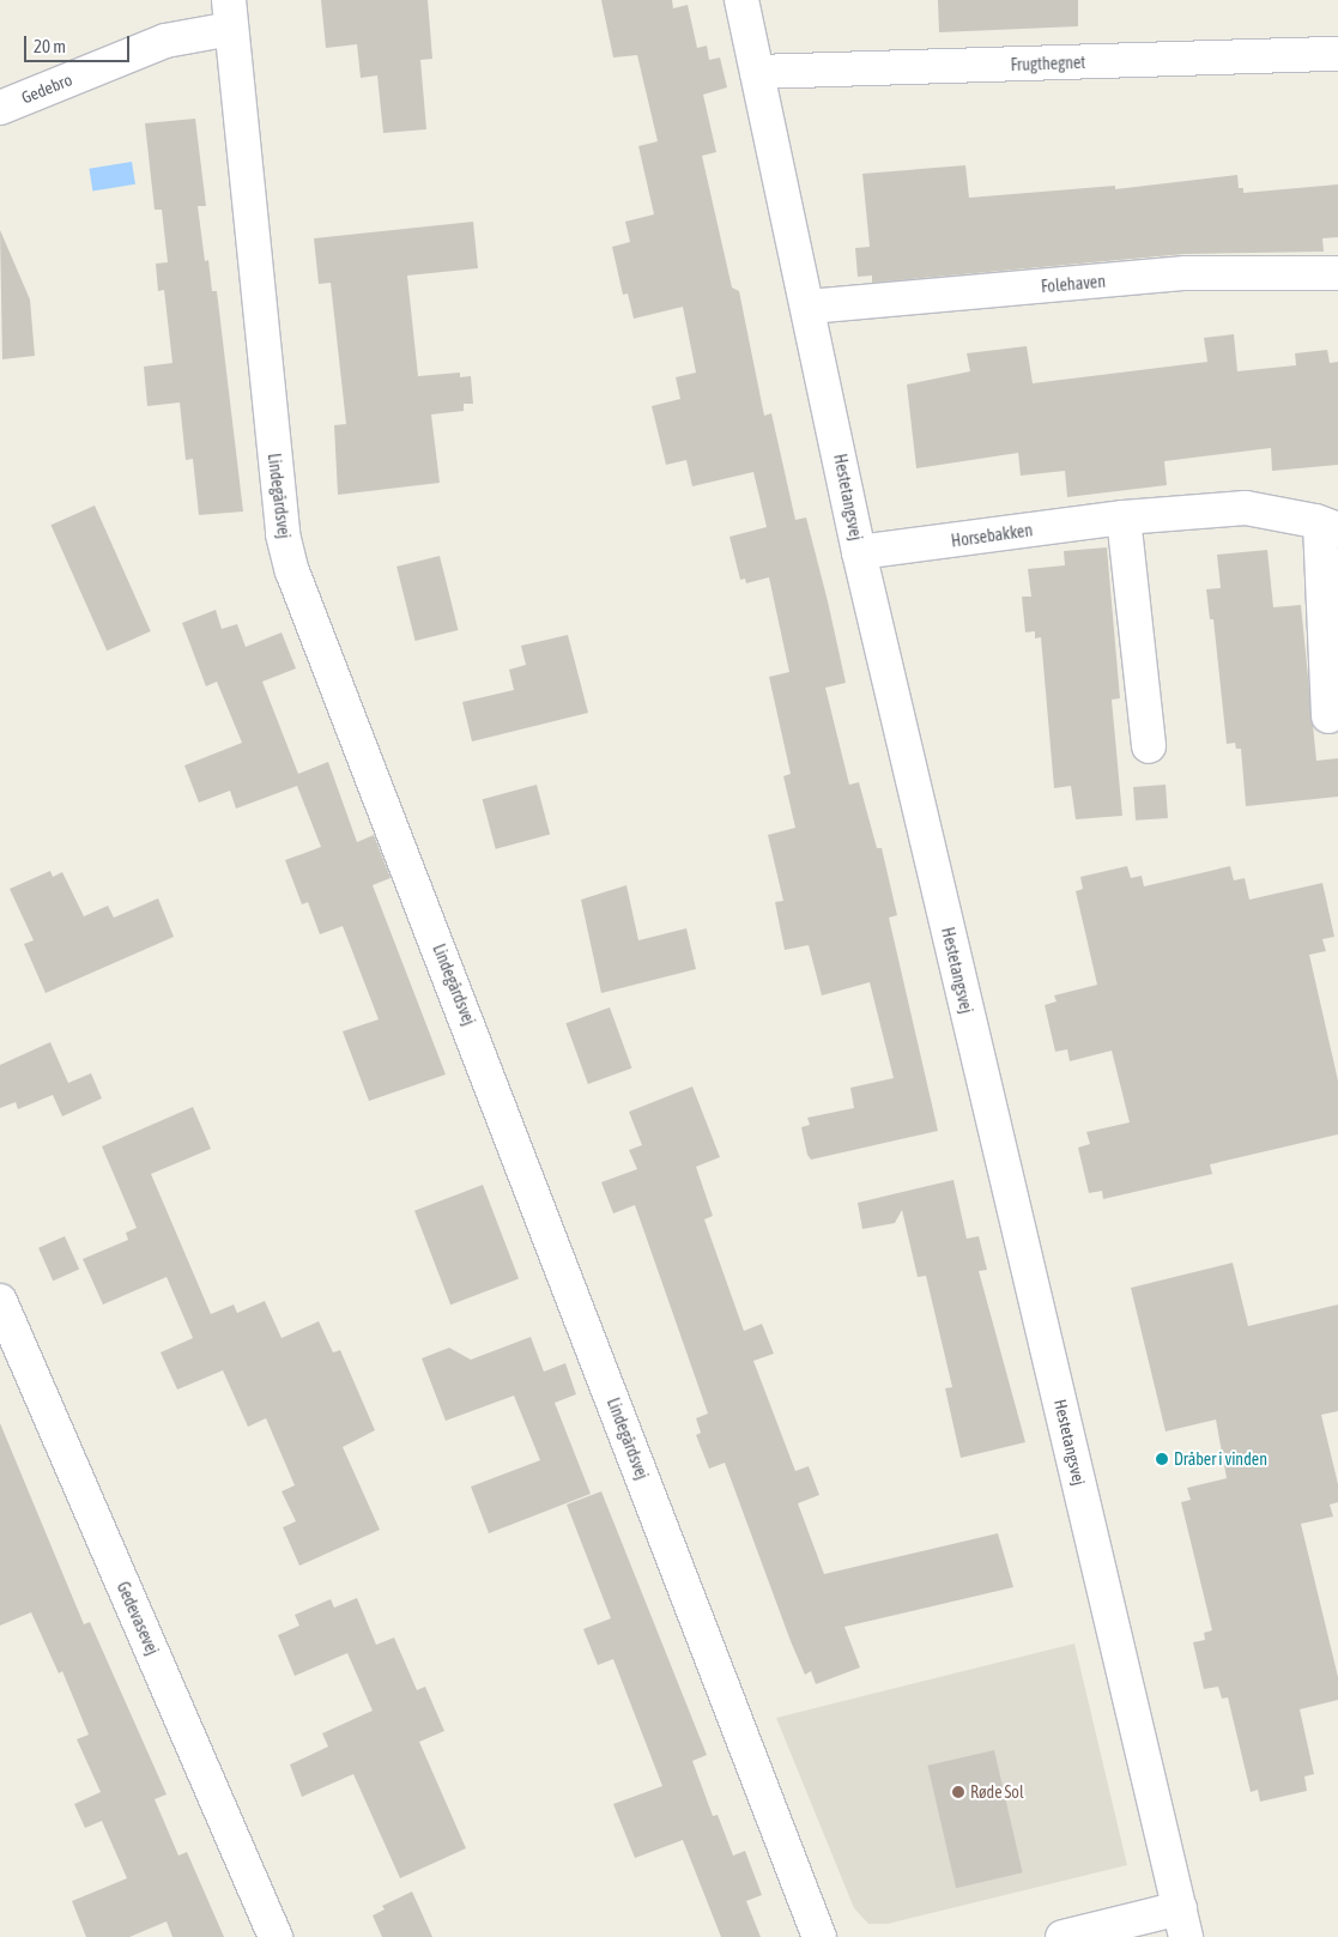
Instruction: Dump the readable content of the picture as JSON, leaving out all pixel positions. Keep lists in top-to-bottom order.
{
  "streets": {
    "street": [
      "Frugthegnet",
      "Gedebro",
      "Folehaven",
      "Lindegårdsvej",
      "Hestetangsvej",
      "Horsebakken",
      "Gedevasevej"
    ]
  },
  "crossings": [
    ["Frugthegnet", "Hestetangsvej"],
    ["Gedebro", "Lindegårdsvej"],
    ["Folehaven", "Hestetangsvej"],
    ["Hestetangsvej", "Horsebakken"]
  ],
  "places": ["Dråber i vinden", "Røde Sol"],
  "scale_bar": "20 m"
}
